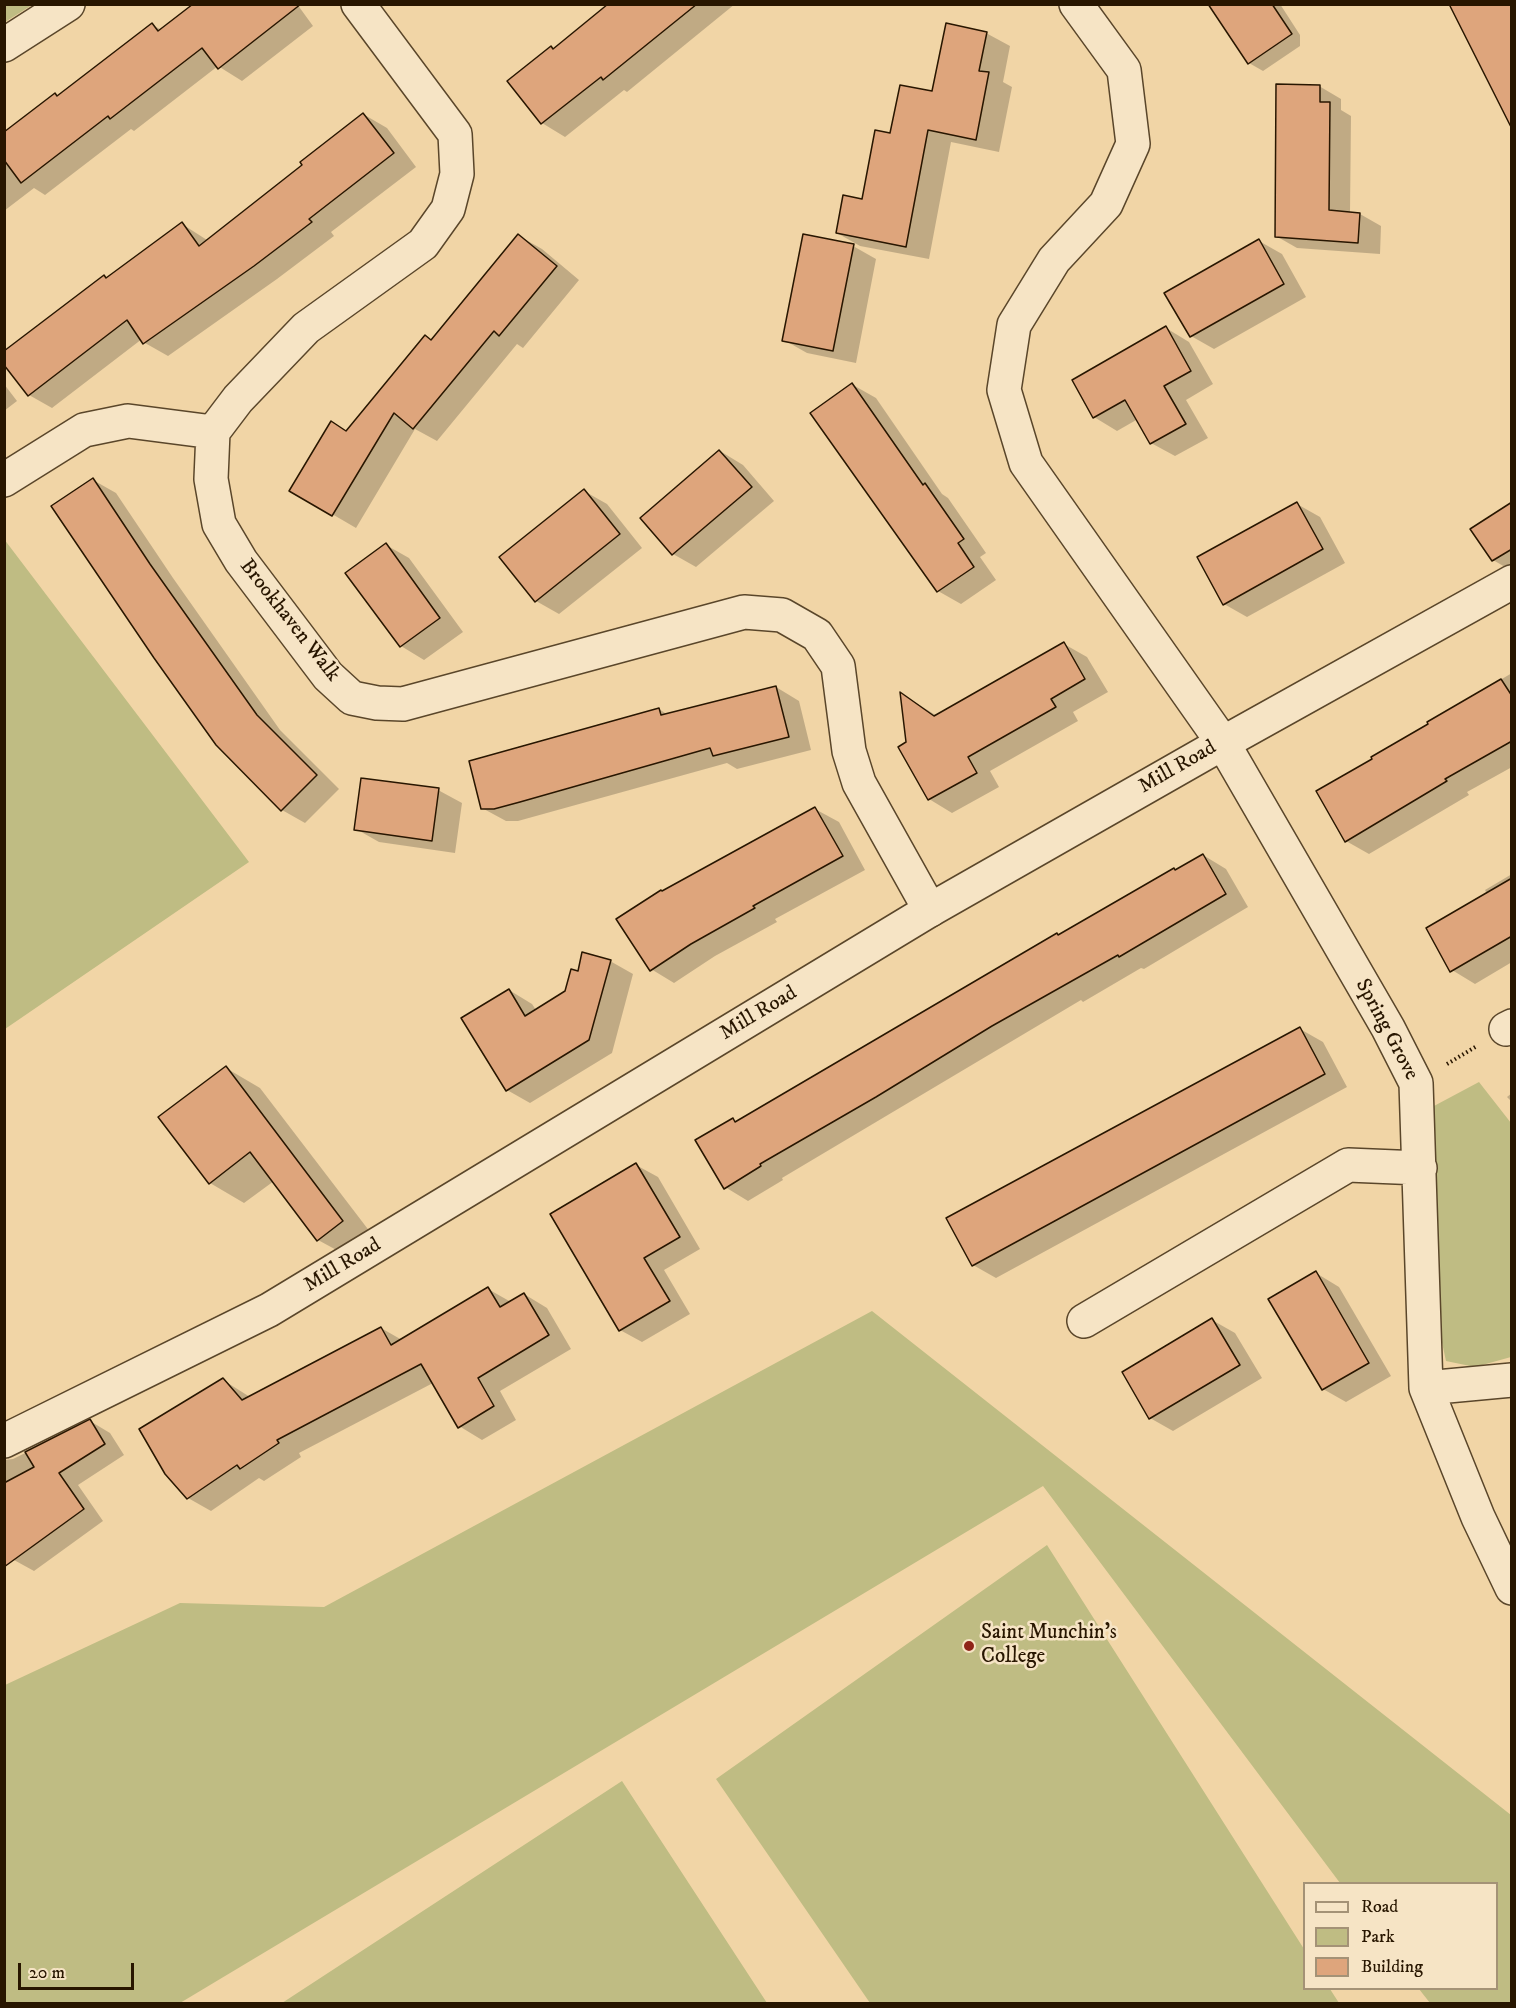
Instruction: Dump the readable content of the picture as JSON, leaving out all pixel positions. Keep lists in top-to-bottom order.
{
  "streets": {
    "street": ["Brookhaven Walk", "Mill Road", "Spring Grove"]
  },
  "crossings": [
    ["Brookhaven Walk", "Mill Road"],
    ["Mill Road", "Spring Grove"]
  ],
  "places": ["Saint Munchin's College"],
  "legend": ["Road", "Park", "Building"],
  "scale_bar": "20 m"
}
